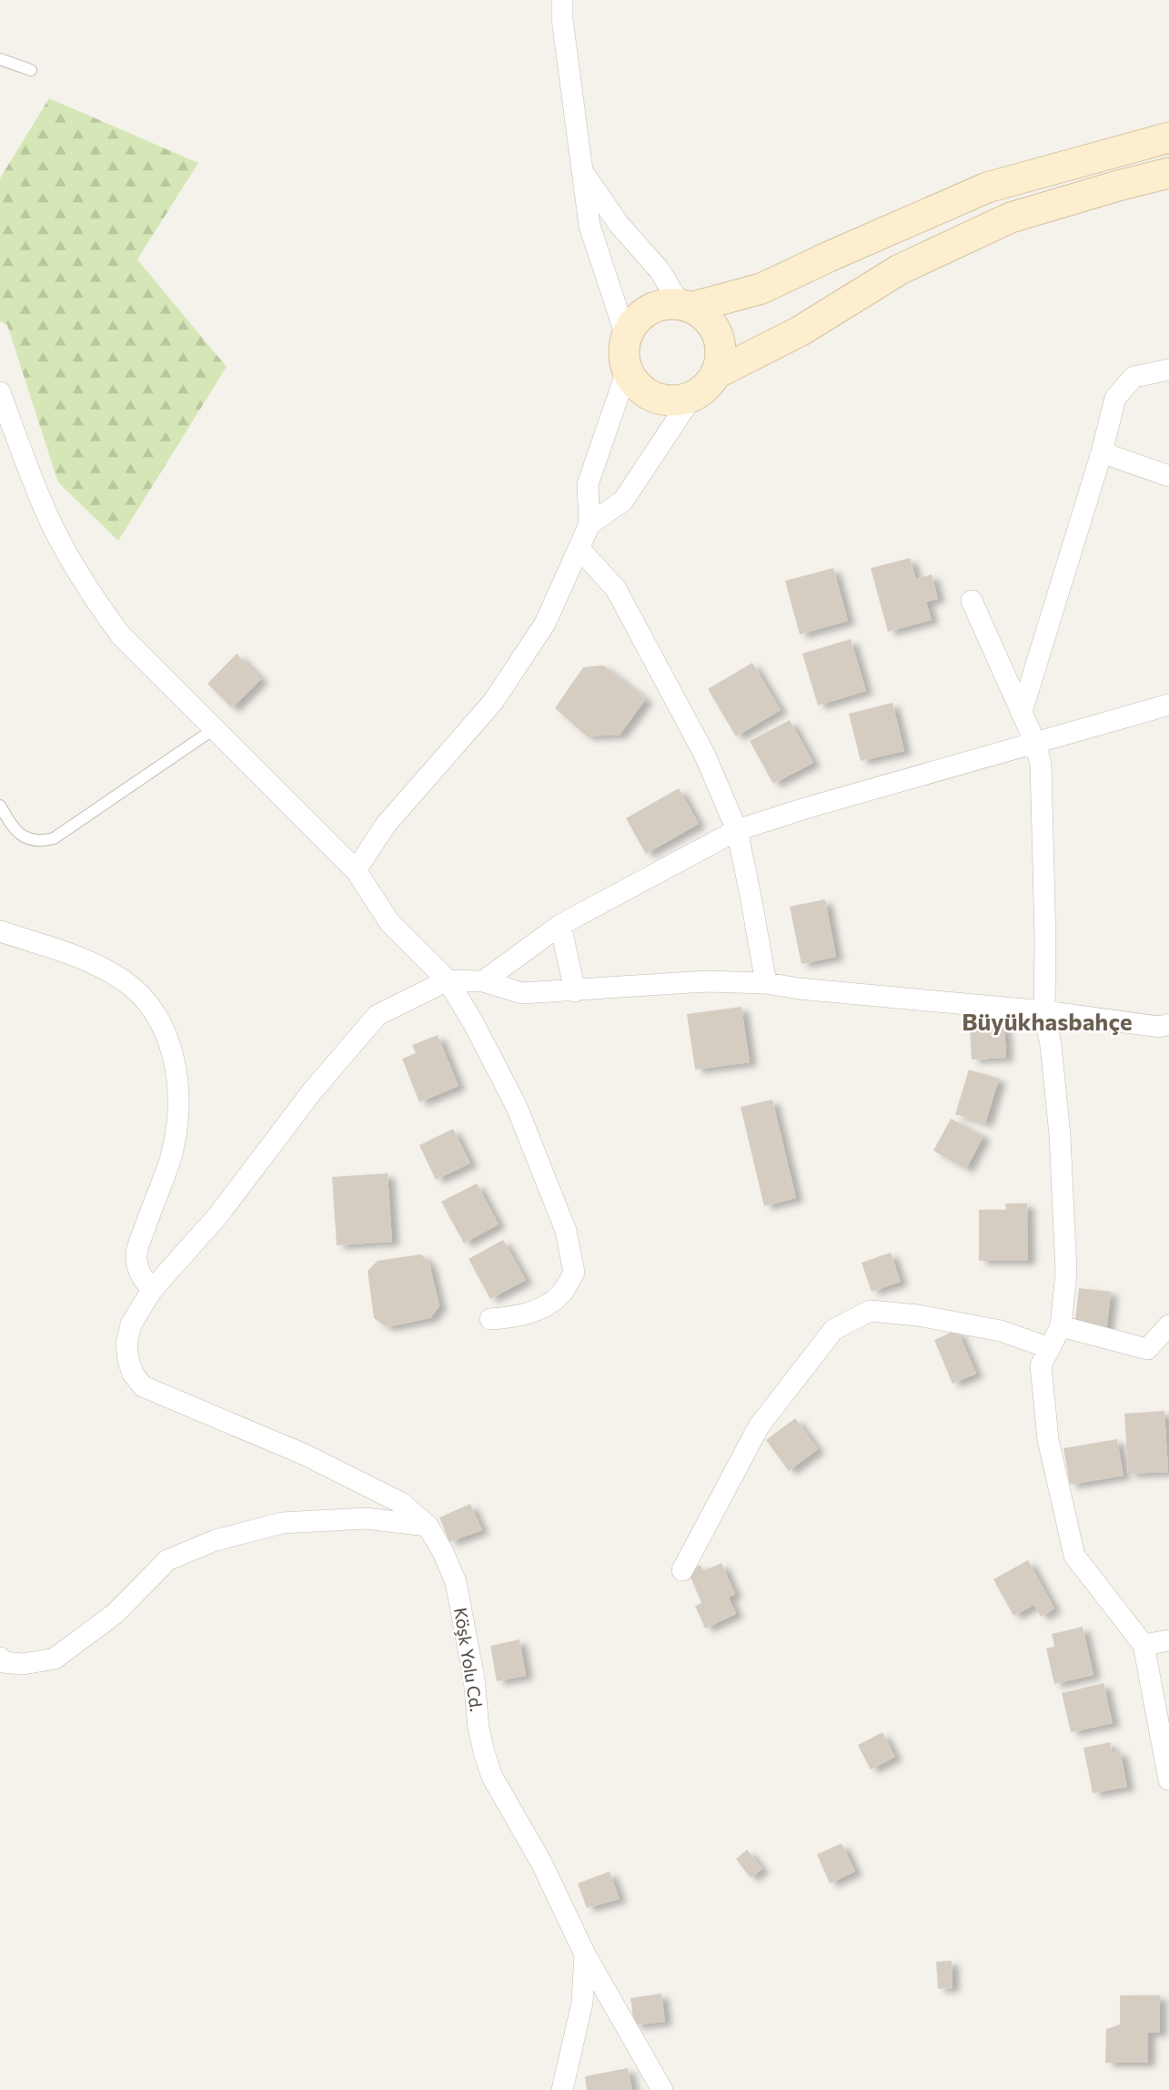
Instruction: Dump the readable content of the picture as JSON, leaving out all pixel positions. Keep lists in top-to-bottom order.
{
  "streets": {
    "street": ["Köşk Yolu Cd."]
  },
  "districts": ["Büyükhasbahçe"]
}
